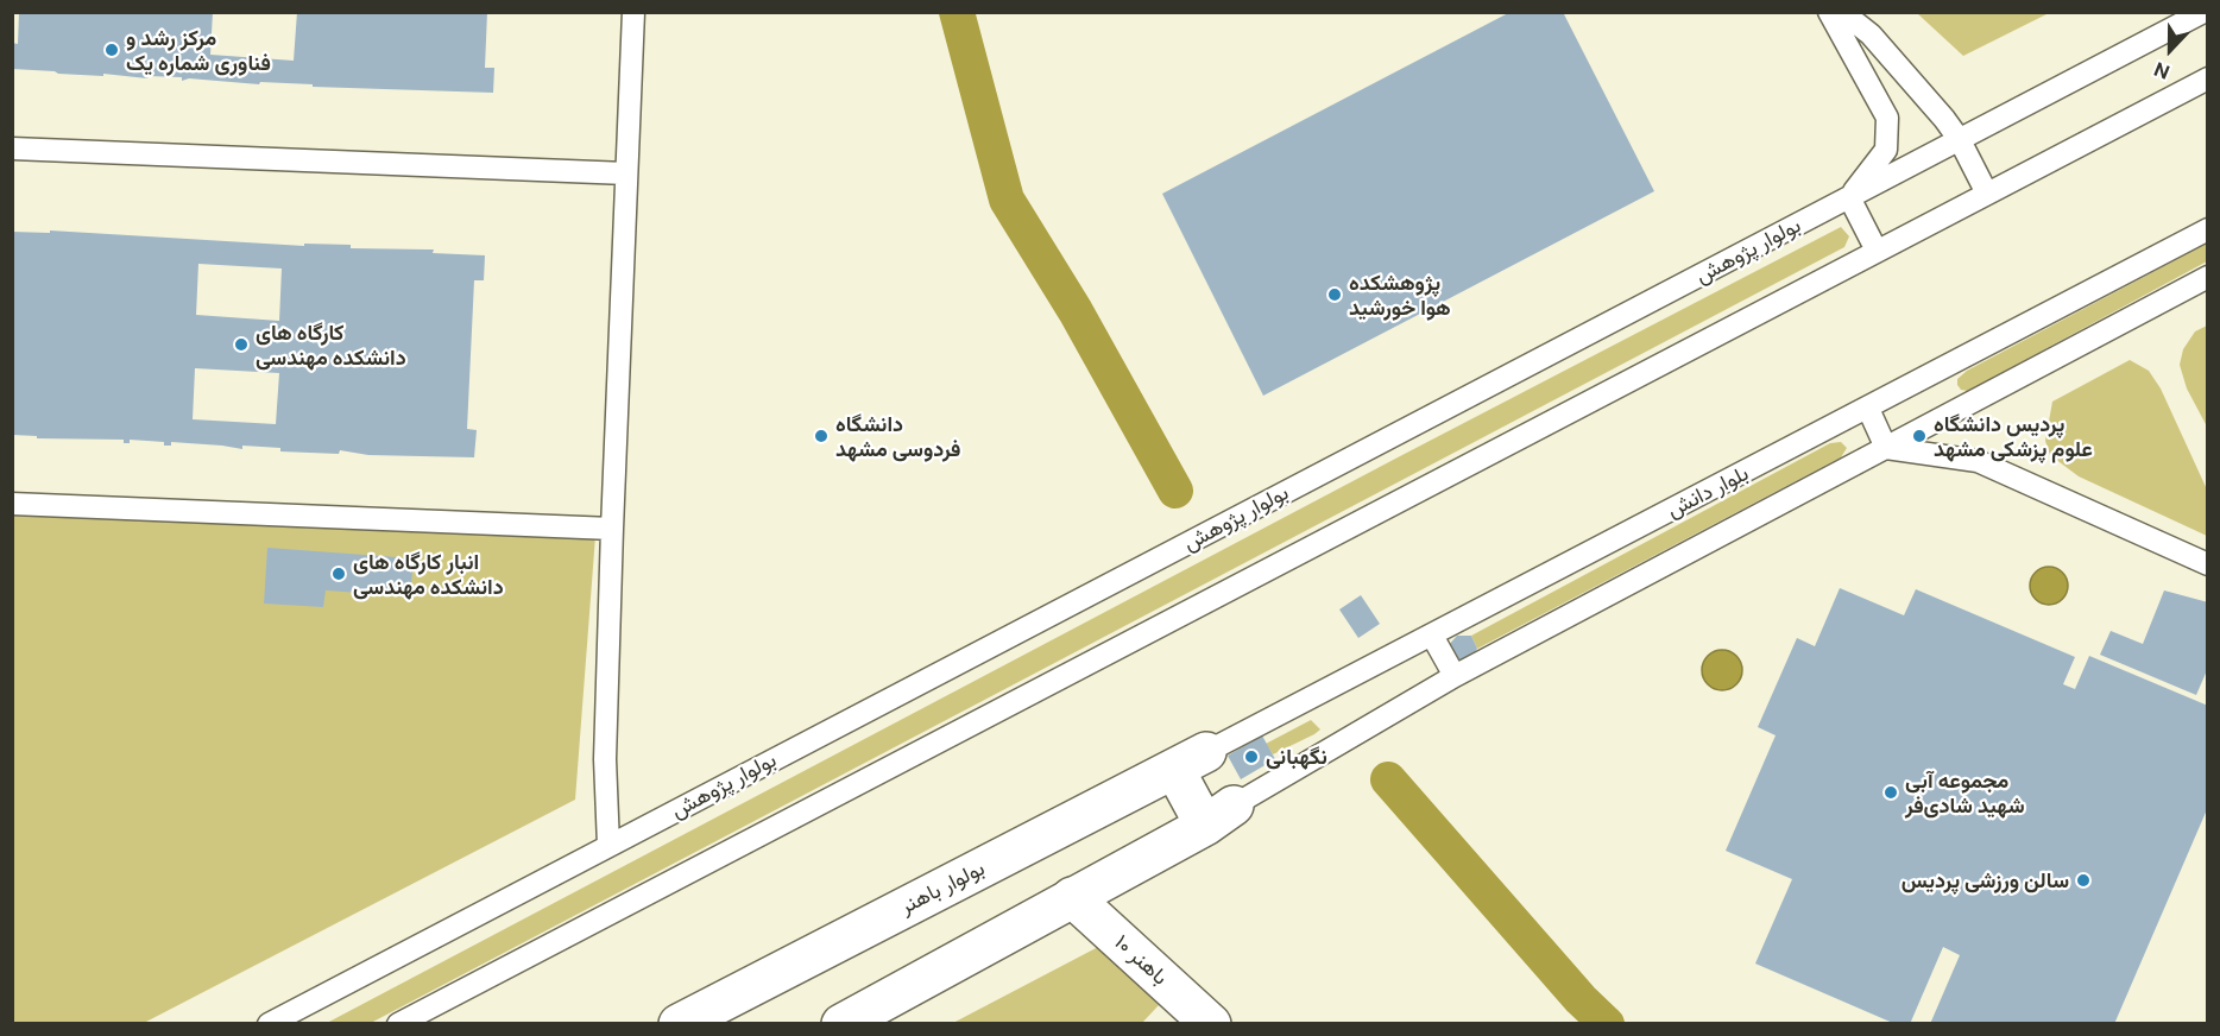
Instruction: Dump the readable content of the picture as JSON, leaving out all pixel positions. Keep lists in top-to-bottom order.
{
  "streets": {
    "street": ["بولوار باهنر", "باهنر ۱۰"],
    "lane": ["بولوار پژوهش", "بلوار دانش"]
  },
  "crossings": [
    ["بلوار دانش", "بولوار باهنر"]
  ],
  "places": [
    "مرکز رشد و فناوری شماره یک",
    "پژوهشکده هوا خورشید",
    "کارگاه های دانشکده مهندسی",
    "دانشگاه فردوسی مشهد",
    "پردیس دانشگاه علوم پزشکی مشهد",
    "انبار کارگاه های دانشکده مهندسی",
    "نگهبانی",
    "مجموعه آبی شهید شادی‌فر",
    "سالن ورزشی پردیس"
  ],
  "north": "bottom"
}
